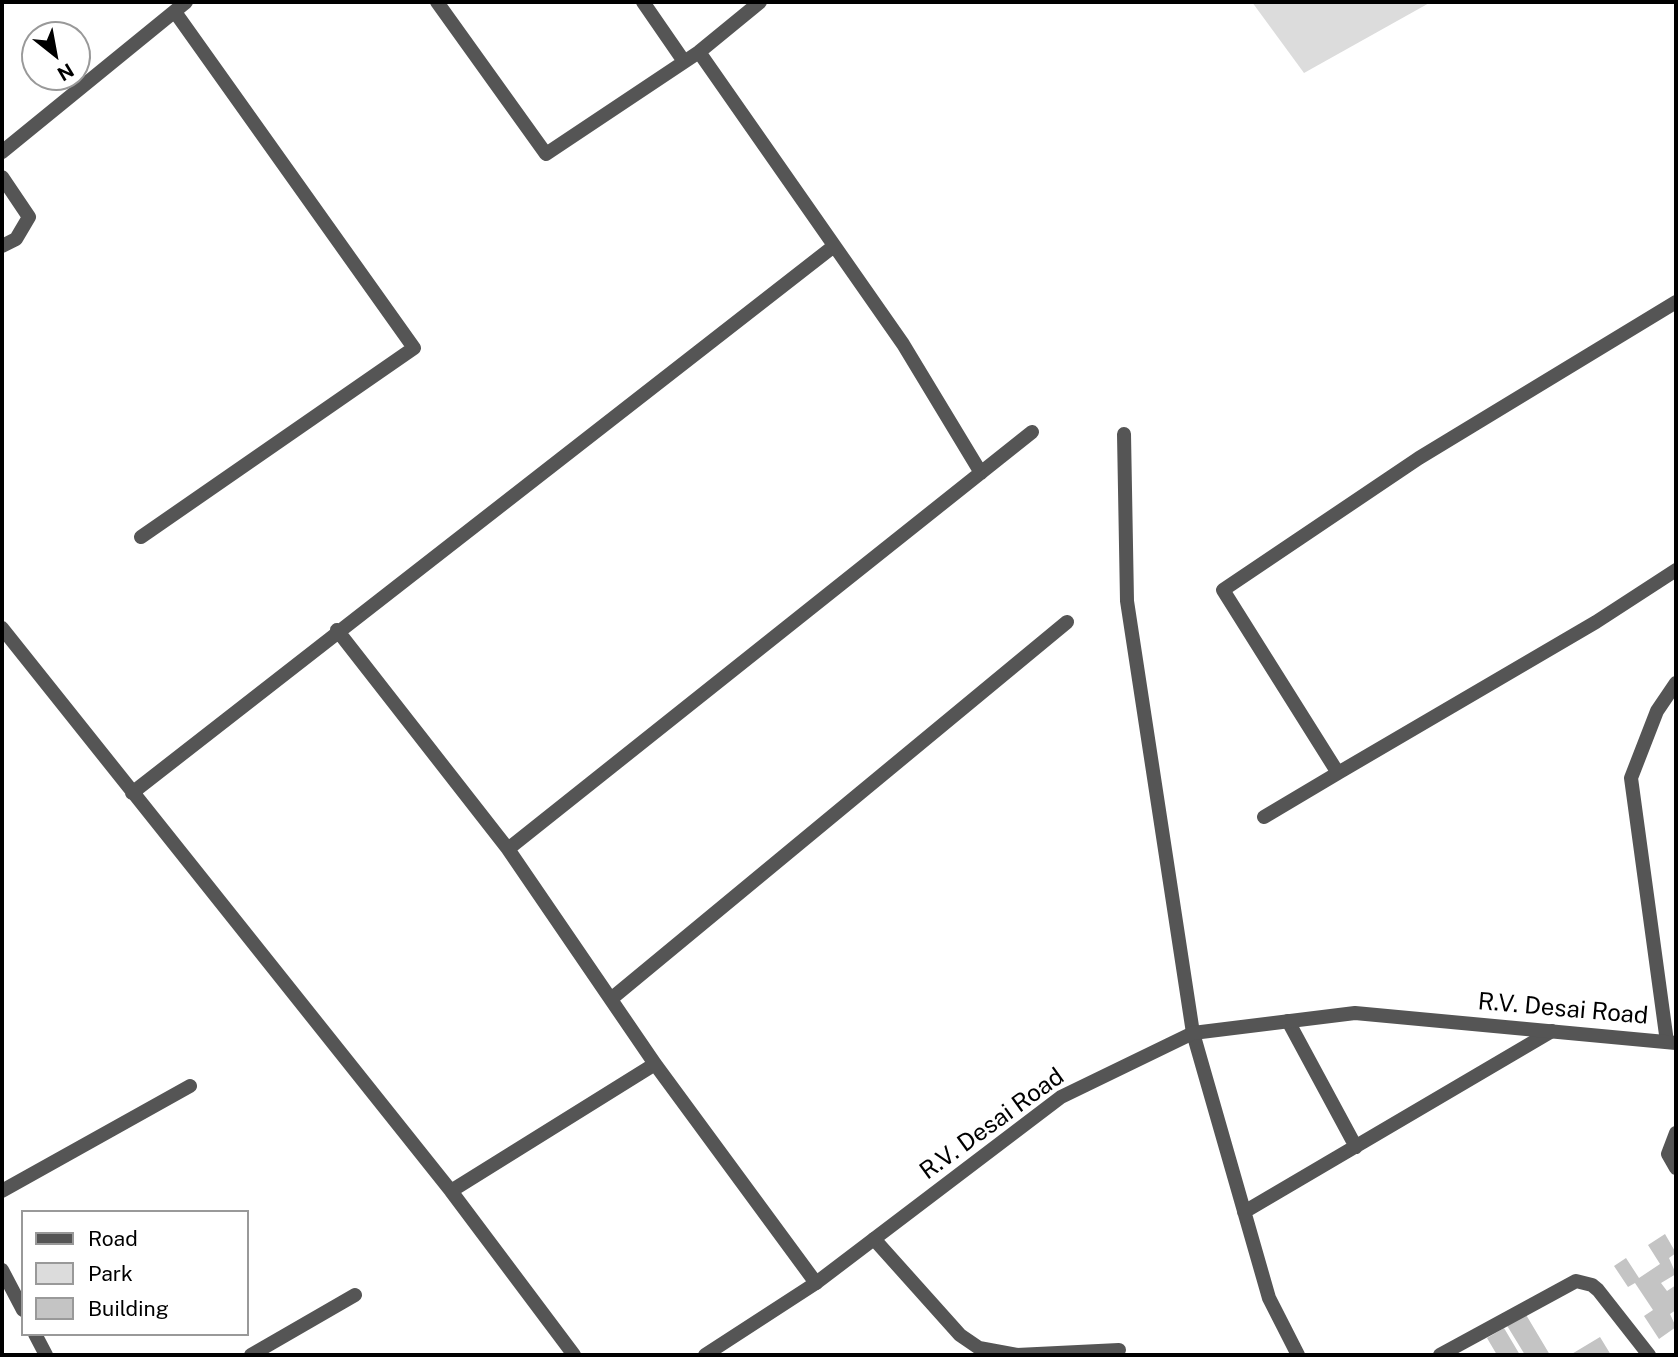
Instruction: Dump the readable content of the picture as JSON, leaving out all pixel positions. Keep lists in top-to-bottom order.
{
  "streets": {
    "street": ["R.V. Desai Road"]
  },
  "legend": ["Road", "Park", "Building"],
  "north": "bottom right"
}
